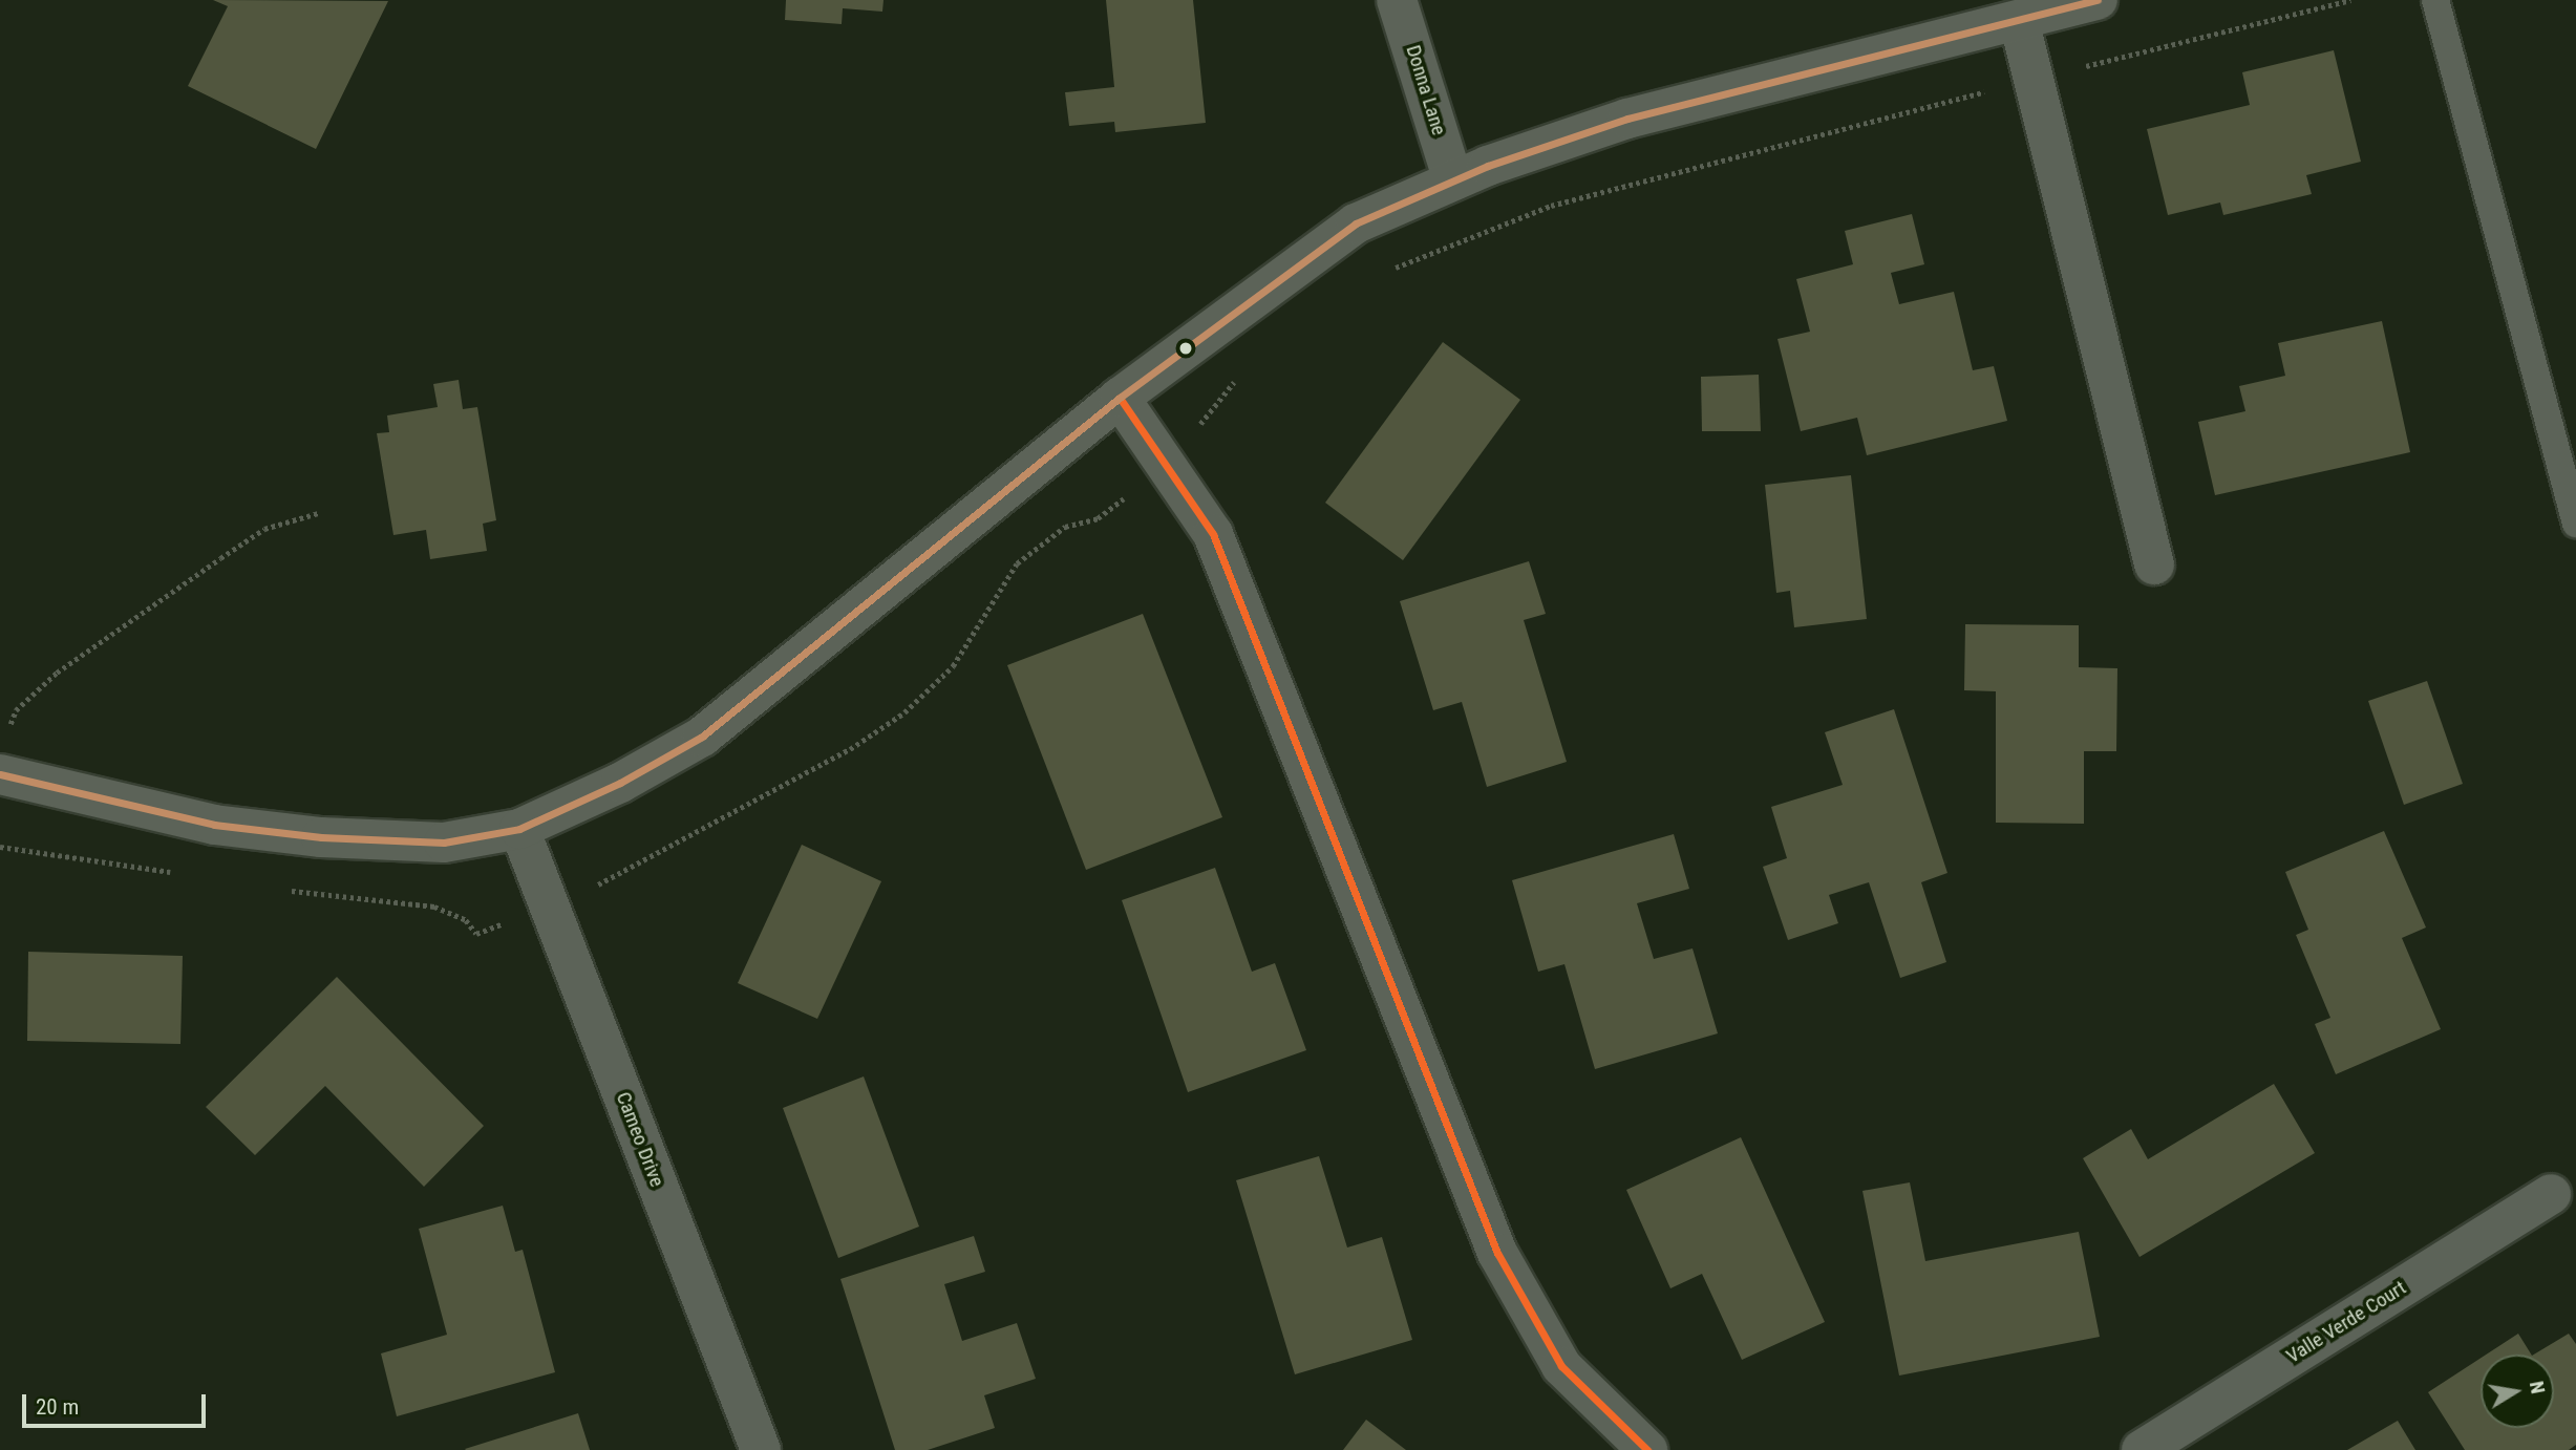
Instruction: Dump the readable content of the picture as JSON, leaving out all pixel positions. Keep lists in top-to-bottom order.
{
  "streets": {
    "street": ["Donna Lane", "Cameo Drive", "Valle Verde Court"]
  },
  "scale_bar": "20 m",
  "north": "right"
}
